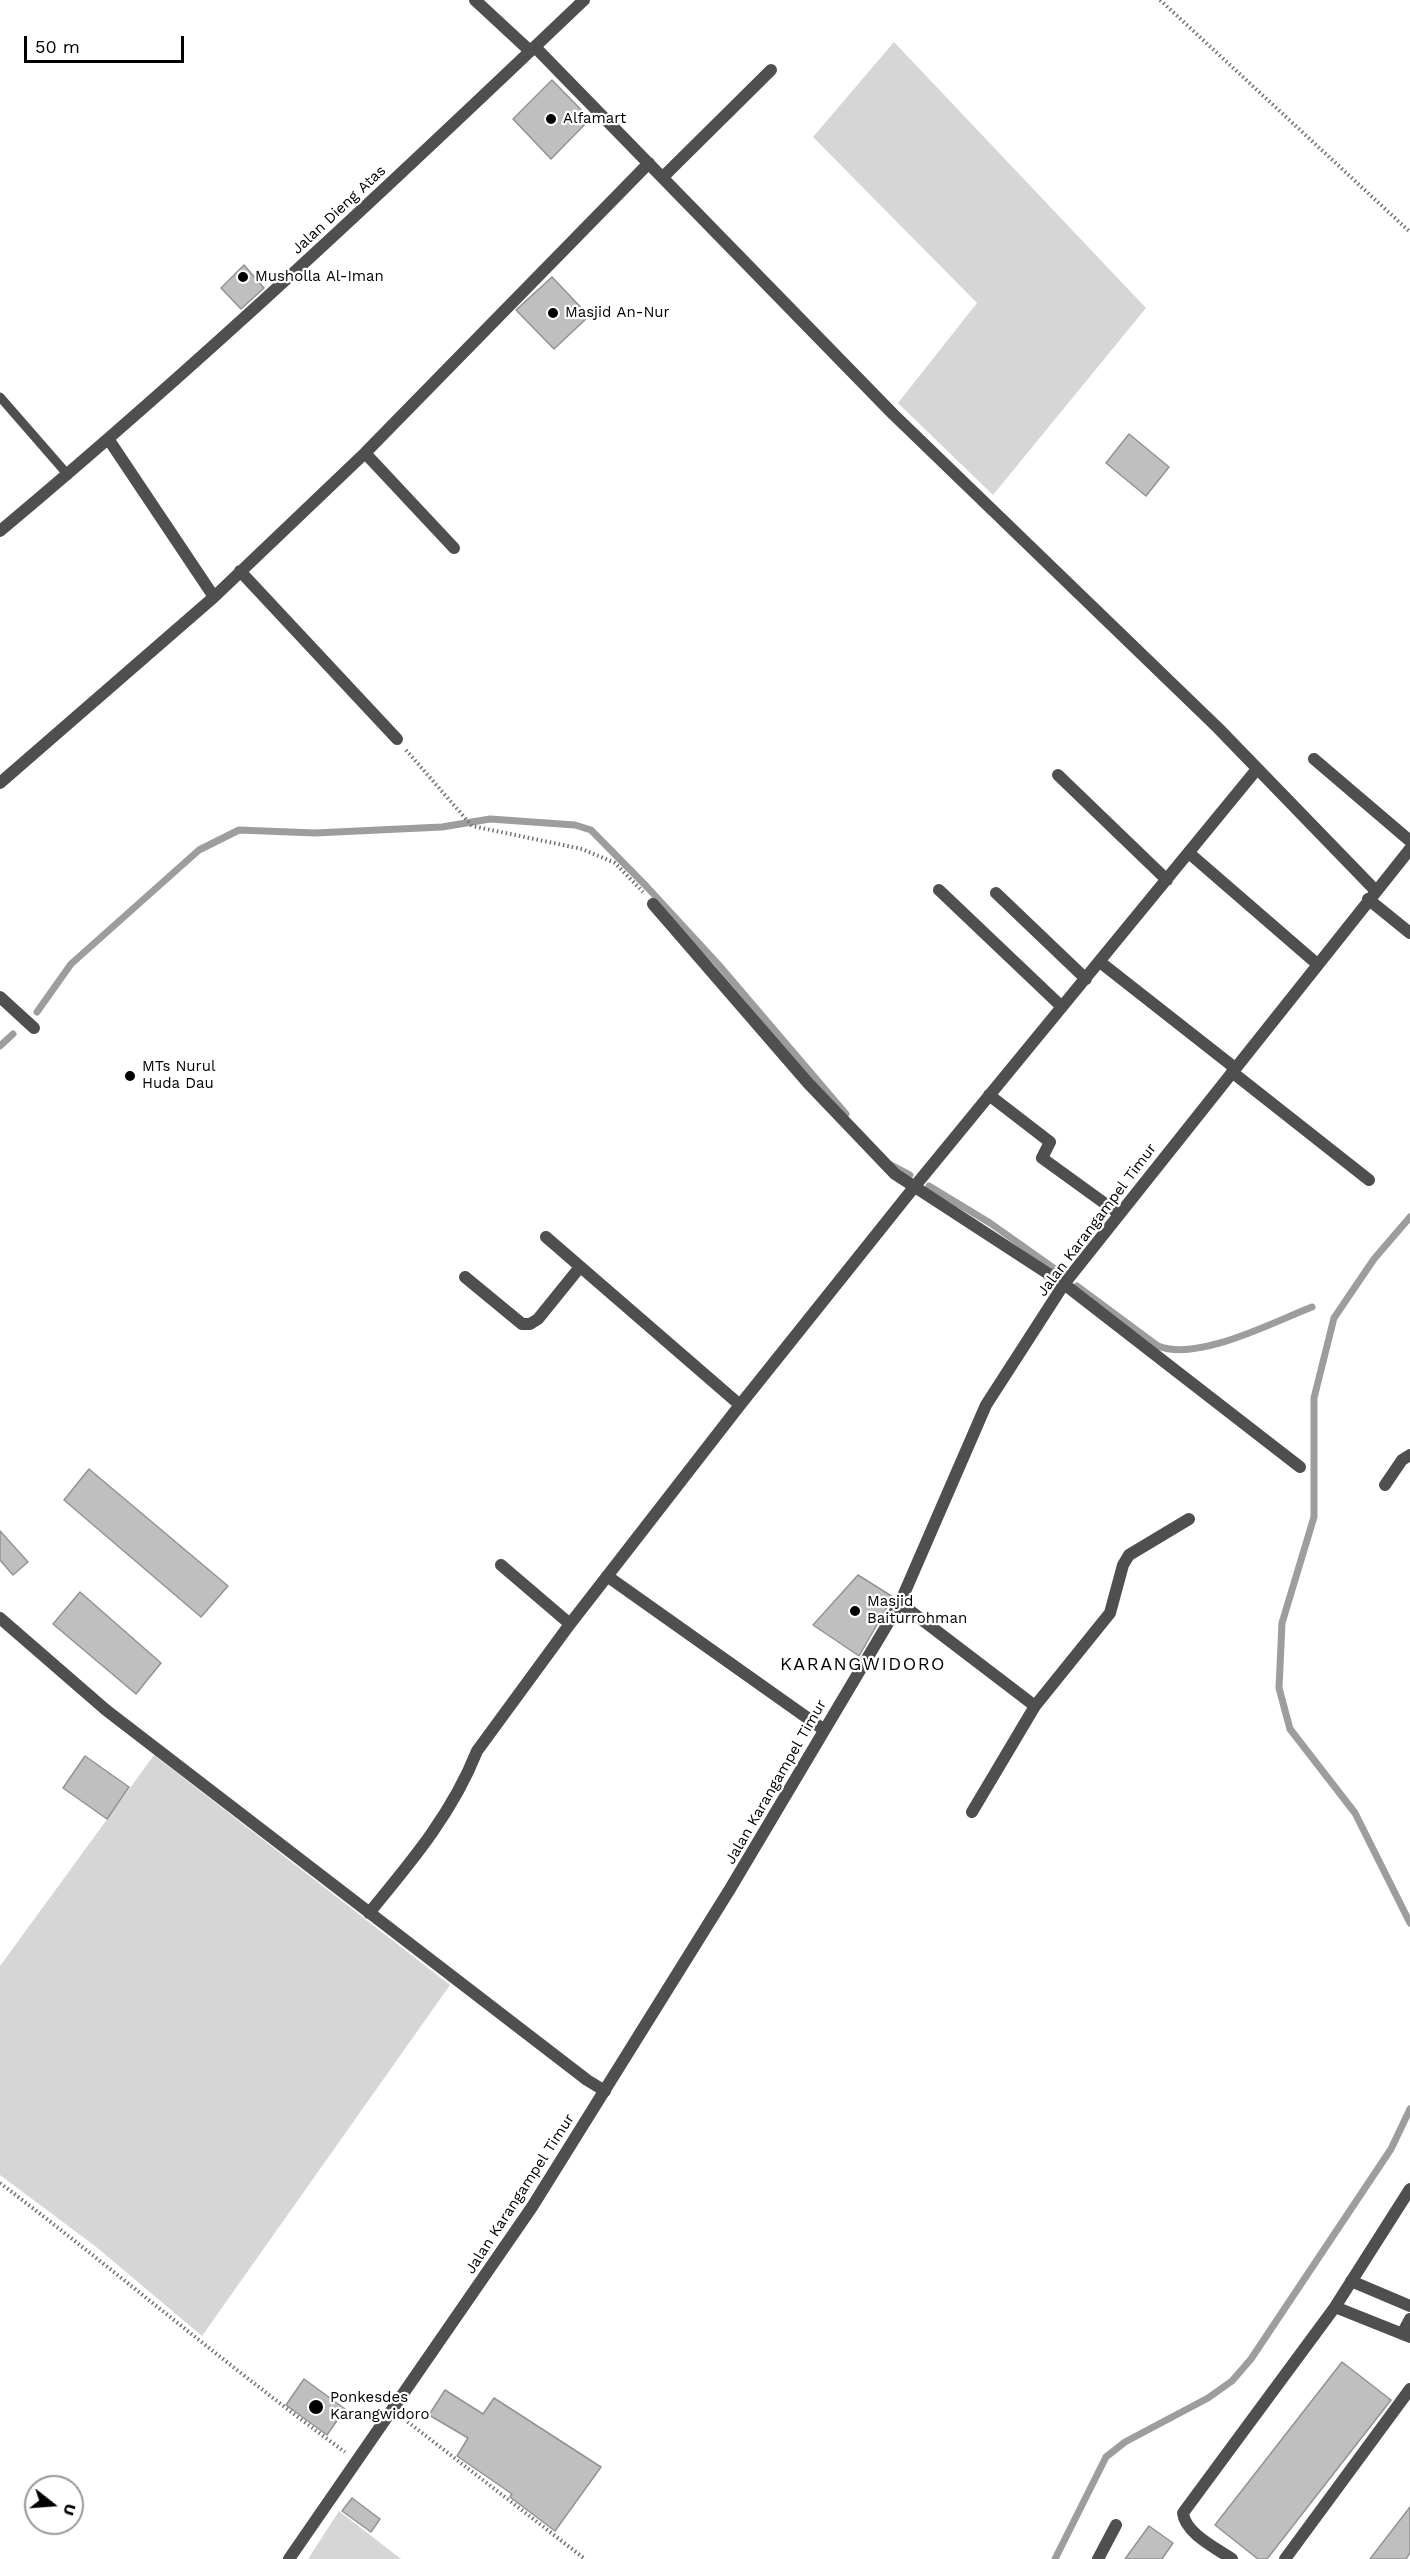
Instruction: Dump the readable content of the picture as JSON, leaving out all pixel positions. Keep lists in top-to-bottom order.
{
  "streets": {
    "street": ["Jalan Dieng Atas", "Jalan Karangampel Timur"]
  },
  "districts": ["KARANGWIDORO"],
  "places": [
    "Alfamart",
    "Musholla Al-Iman",
    "Masjid An-Nur",
    "MTs Nurul Huda Dau",
    "Masjid Baiturrohman",
    "Ponkesdes Karangwidoro"
  ],
  "scale_bar": "50 m",
  "north": "right"
}
